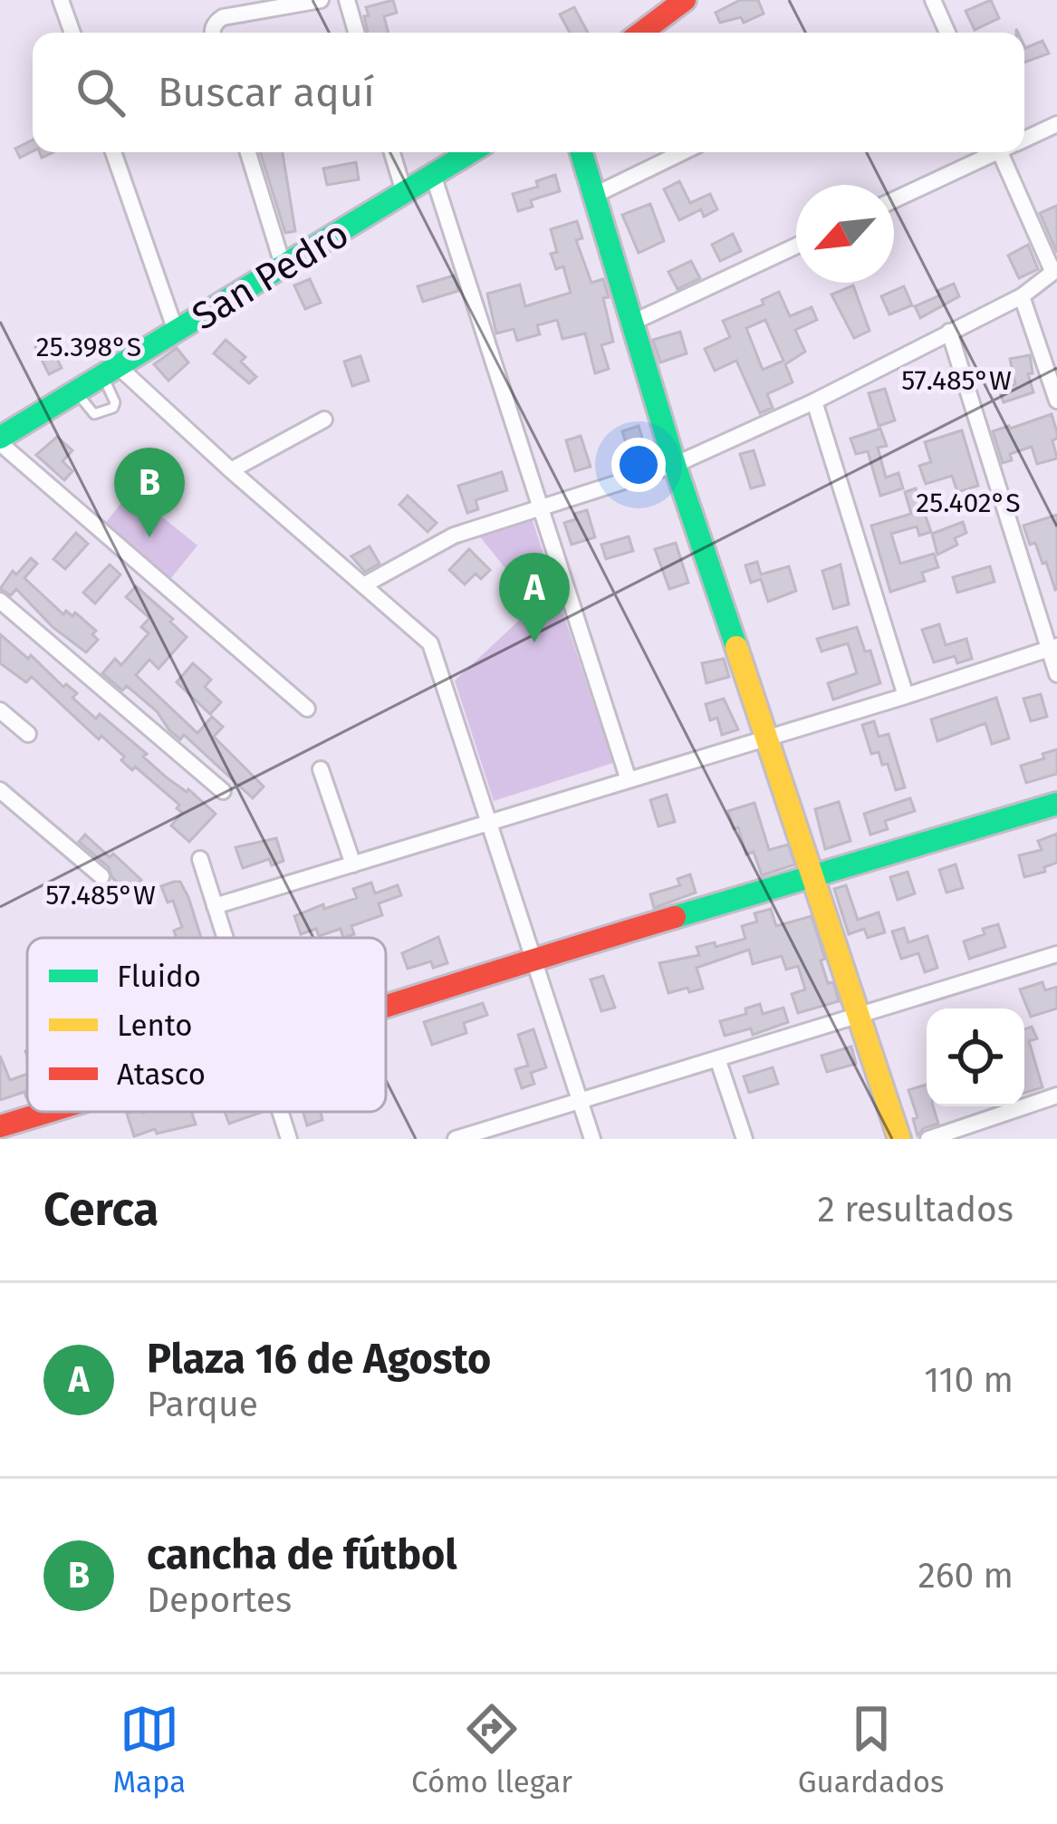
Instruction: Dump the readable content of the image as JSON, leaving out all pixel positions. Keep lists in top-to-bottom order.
{
  "streets": {
    "street": ["San Pedro"]
  },
  "legend": ["Fluido", "Lento", "Atasco"],
  "north": "bottom left",
  "page": {
    "search": "Buscar aquí",
    "pins": ["B", "A"],
    "heading": ["Cerca", "2 resultados"],
    "list": [
      {
        "mark": "A",
        "name": "Plaza 16 de Agosto",
        "note": "Parque",
        "value": "110 m"
      },
      {
        "mark": "B",
        "name": "cancha de fútbol",
        "note": "Deportes",
        "value": "260 m"
      }
    ],
    "nav": ["Mapa", "Cómo llegar", "Guardados"]
  },
  "coordinates": ["25.398°S", "57.485°W", "25.402°S"]
}
